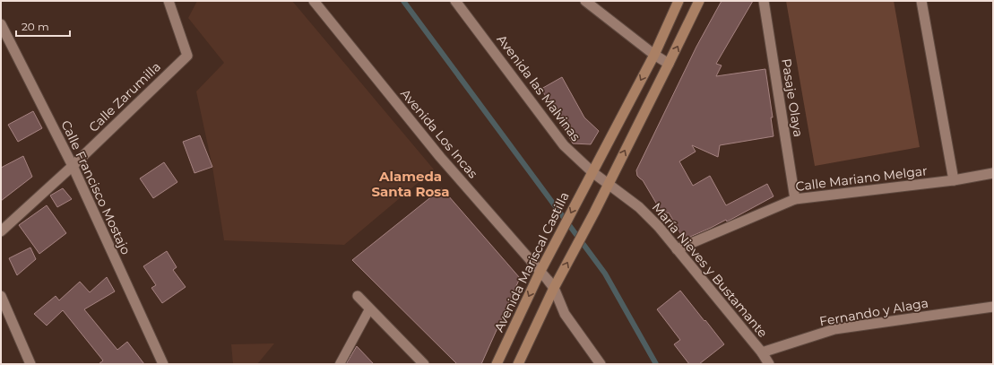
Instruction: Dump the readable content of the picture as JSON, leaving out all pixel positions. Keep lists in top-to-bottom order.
{
  "streets": {
    "main road": ["Avenida Mariscal Castilla"],
    "street": [
      "Avenida las Malvinas",
      "Calle Zarumilla",
      "Pasaje Olaya",
      "Avenida Los Incas",
      "Calle Mariano Melgar",
      "Calle Francisco Mostajo",
      "María Nieves y Bustamante",
      "Fernando y Alaga"
    ]
  },
  "crossings": [
    ["Avenida las Malvinas", "Avenida Mariscal Castilla"],
    ["Avenida las Malvinas", "María Nieves y Bustamante"],
    ["Calle Zarumilla", "Calle Francisco Mostajo"],
    ["Pasaje Olaya", "Calle Mariano Melgar"],
    ["Avenida Los Incas", "Avenida Mariscal Castilla"],
    ["Calle Mariano Melgar", "María Nieves y Bustamante"],
    ["María Nieves y Bustamante", "Fernando y Alaga"]
  ],
  "districts": ["Alameda Santa Rosa"],
  "scale_bar": "20 m"
}
